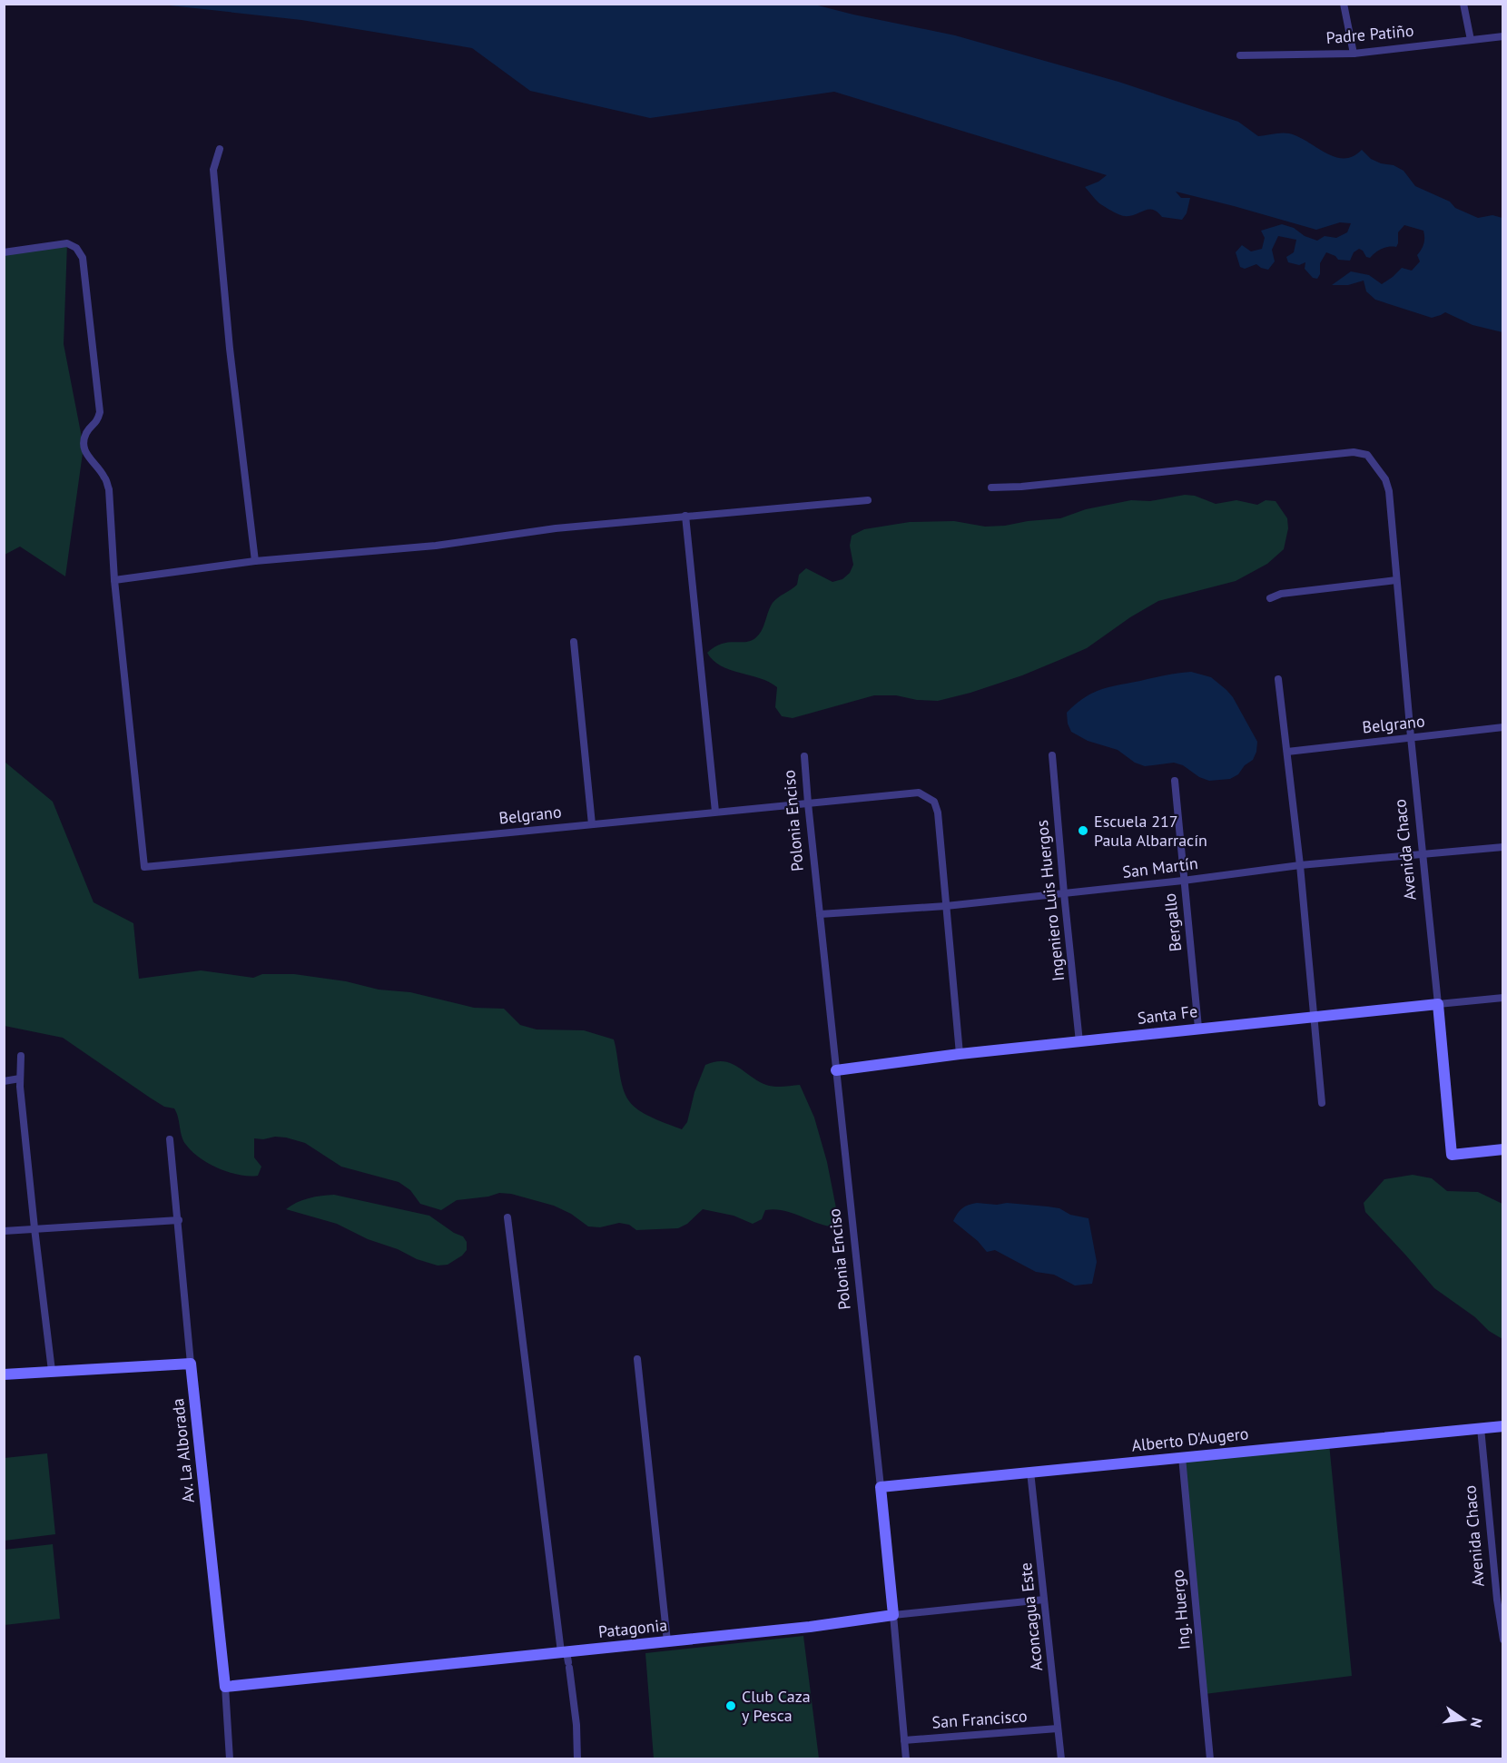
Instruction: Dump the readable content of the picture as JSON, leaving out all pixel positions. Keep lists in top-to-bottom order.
{
  "streets": {
    "main road": [
      "Polonia Enciso",
      "Avenida Chaco",
      "Santa Fe",
      "Alberto D'Augero",
      "Av. La Alborada",
      "Patagonia"
    ],
    "street": [
      "Padre Patiño",
      "Belgrano",
      "San Martín",
      "Ingeniero Luis Huergos",
      "Bergallo",
      "Ing. Huergo",
      "Aconcagua Este",
      "San Francisco"
    ]
  },
  "crossings": [
    ["Belgrano", "Polonia Enciso"],
    ["Belgrano", "Avenida Chaco"],
    ["Belgrano", "San Martín"],
    ["Polonia Enciso", "San Martín"],
    ["Polonia Enciso", "Santa Fe"],
    ["Polonia Enciso", "Alberto D'Augero"],
    ["Polonia Enciso", "Patagonia"],
    ["Polonia Enciso", "San Francisco"],
    ["Avenida Chaco", "San Martín"],
    ["Avenida Chaco", "Santa Fe"],
    ["Avenida Chaco", "Alberto D'Augero"],
    ["San Martín", "Ingeniero Luis Huergos"],
    ["San Martín", "Bergallo"],
    ["Ingeniero Luis Huergos", "Santa Fe"],
    ["Bergallo", "Santa Fe"],
    ["Alberto D'Augero", "Ing. Huergo"],
    ["Alberto D'Augero", "Aconcagua Este"],
    ["Av. La Alborada", "Patagonia"],
    ["Aconcagua Este", "Patagonia"],
    ["Aconcagua Este", "San Francisco"]
  ],
  "places": ["Escuela 217 Paula Albarracín", "Club Caza y Pesca"],
  "north": "right"
}
